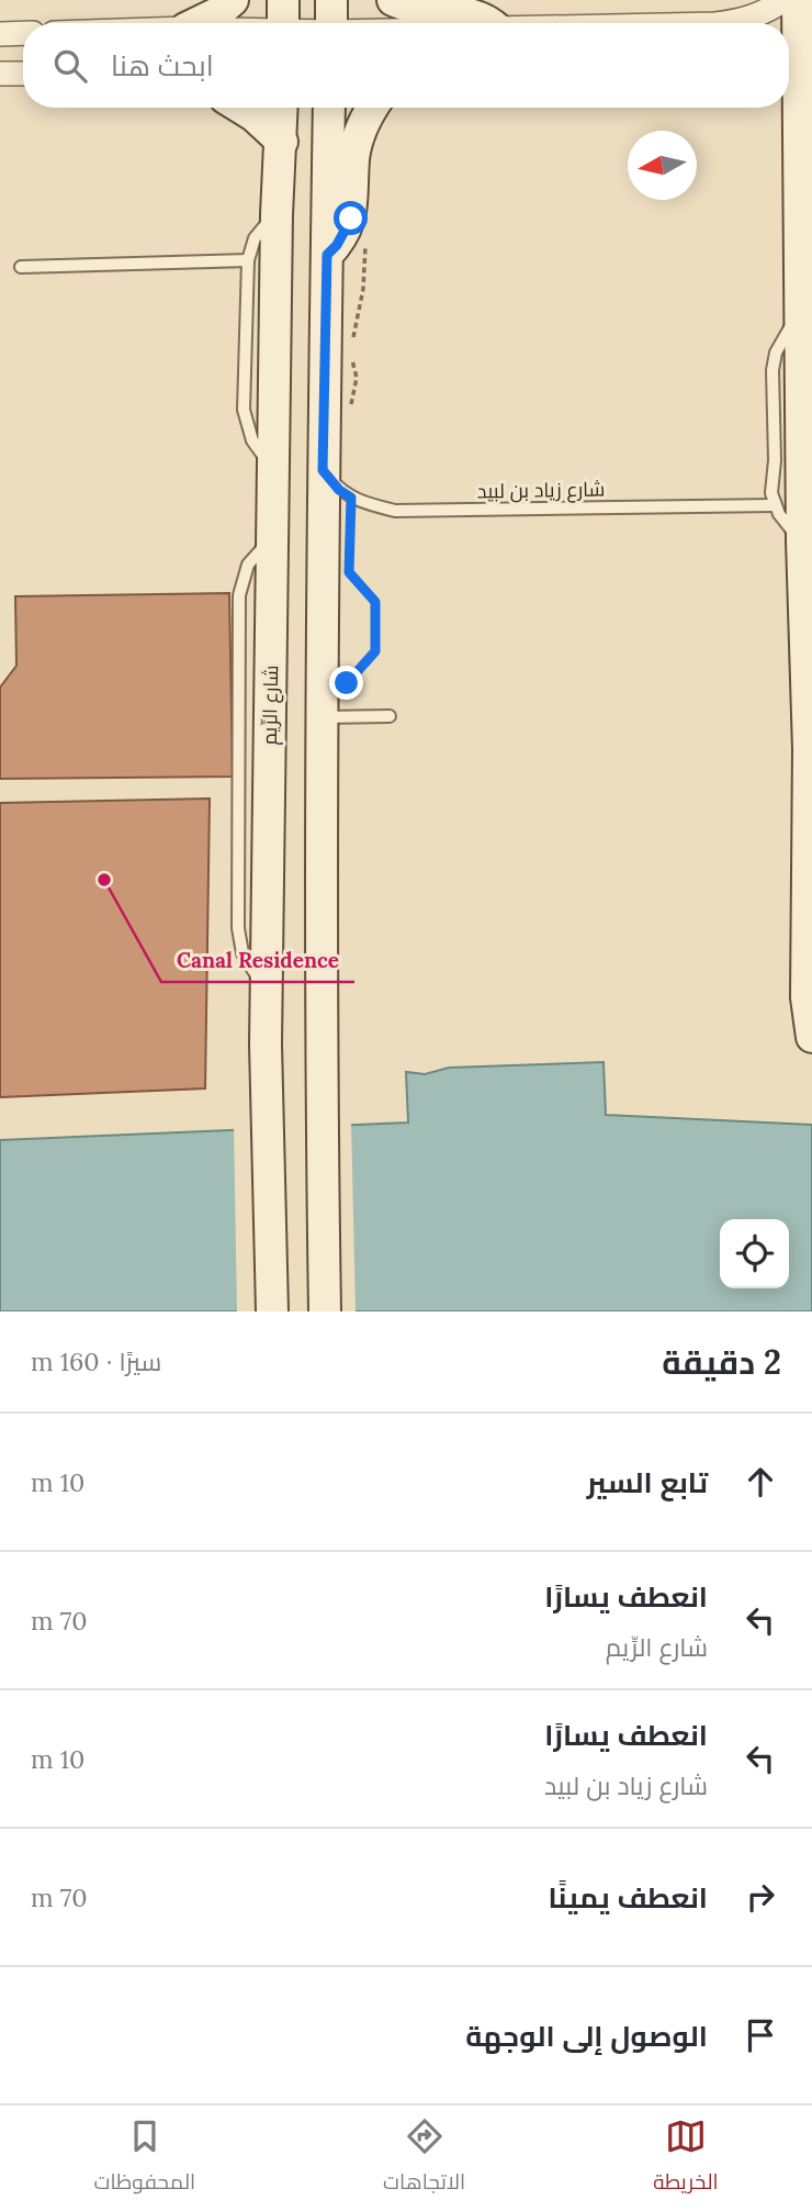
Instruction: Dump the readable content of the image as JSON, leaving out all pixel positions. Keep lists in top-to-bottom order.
{
  "streets": {
    "main road": ["شارع الرِّيم"],
    "lane": ["شارع زياد بن لبيد"]
  },
  "places": ["Canal Residence"],
  "north": "left",
  "page": {
    "search": "ابحث هنا",
    "heading": ["2 دقيقة", "سيرًا · 160 m"],
    "list": [
      ["تابع السير", "10 m"],
      ["انعطف يسارًا", "شارع الرِّيم", "70 m"],
      ["انعطف يسارًا", "شارع زياد بن لبيد", "10 m"],
      ["انعطف يمينًا", "70 m"],
      "الوصول إلى الوجهة"
    ],
    "nav": ["الخريطة", "الاتجاهات", "المحفوظات"]
  }
}
